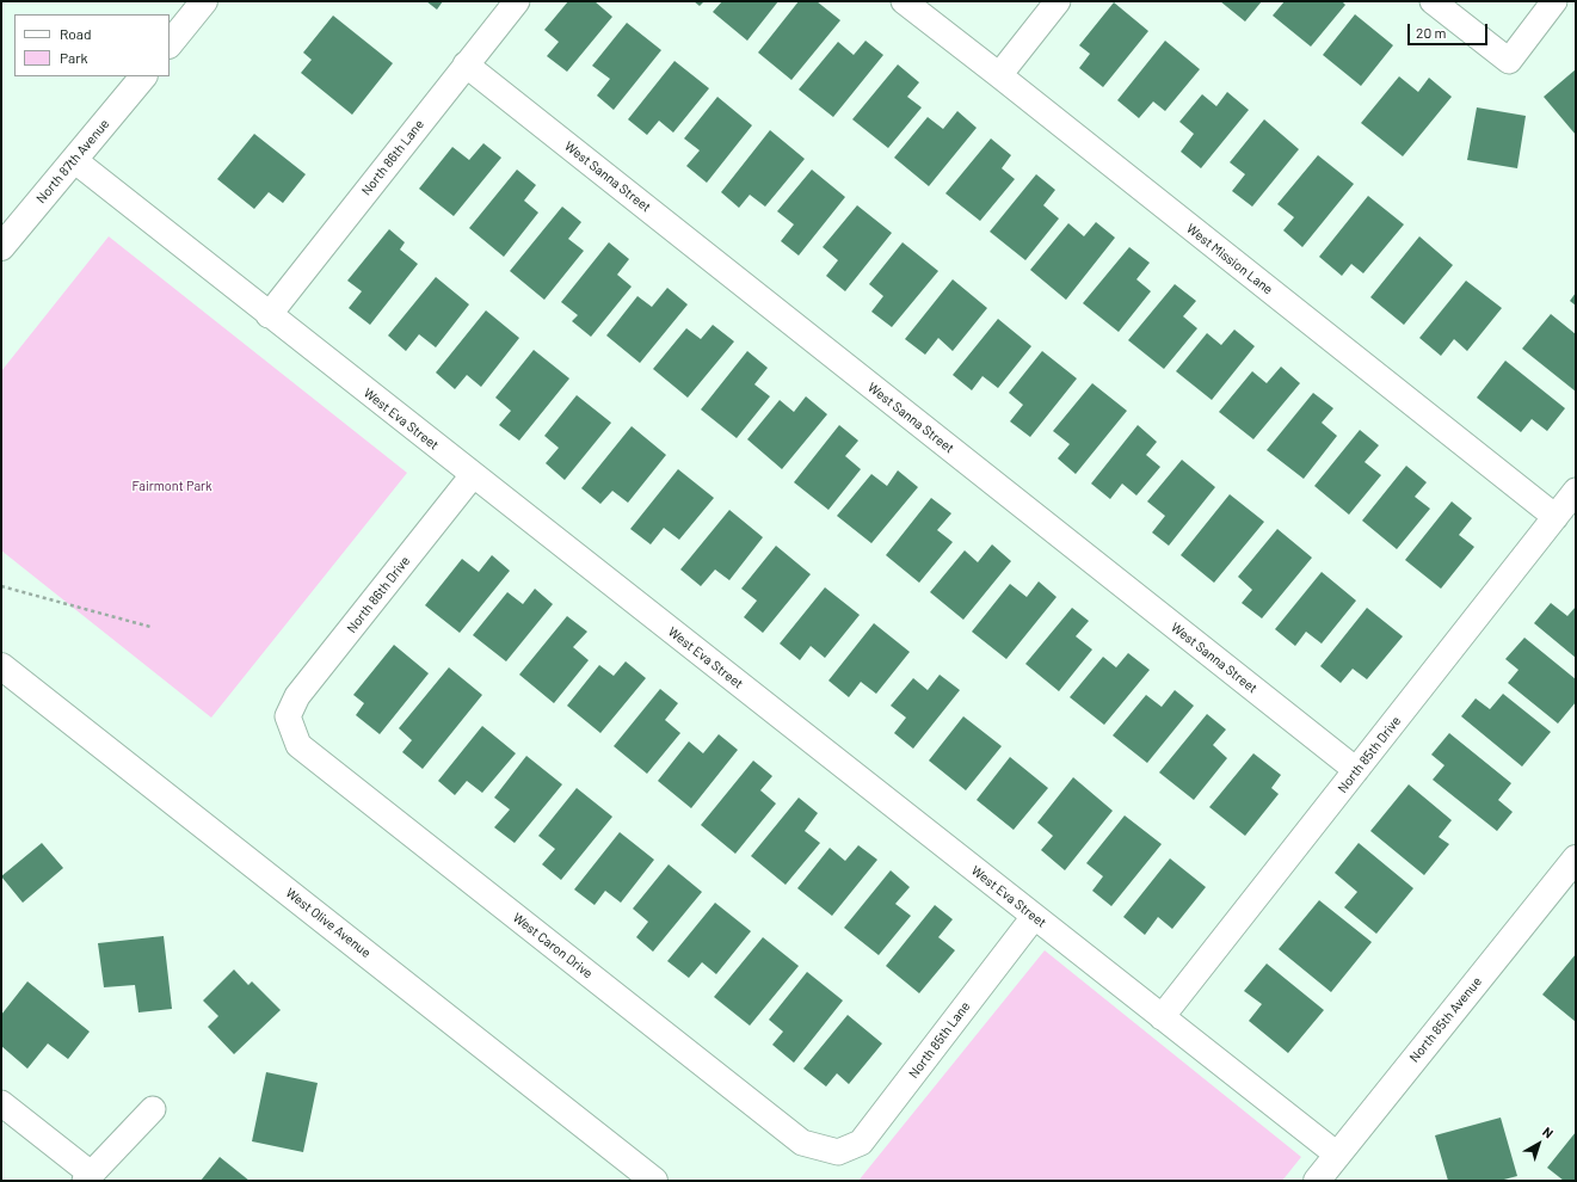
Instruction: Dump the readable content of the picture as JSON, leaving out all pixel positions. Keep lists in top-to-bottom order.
{
  "streets": {
    "main road": ["North 87th Avenue", "West Olive Avenue", "North 85th Avenue"],
    "street": [
      "North 86th Lane",
      "West Sanna Street",
      "West Mission Lane",
      "West Eva Street",
      "North 86th Drive",
      "North 85th Drive",
      "West Caron Drive",
      "North 85th Lane"
    ]
  },
  "crossings": [
    ["North 86th Lane", "West Sanna Street"],
    ["North 86th Lane", "West Eva Street"],
    ["North 87th Avenue", "West Eva Street"],
    ["West Sanna Street", "North 85th Drive"],
    ["West Mission Lane", "North 85th Drive"],
    ["West Eva Street", "North 86th Drive"],
    ["West Eva Street", "North 85th Drive"],
    ["West Eva Street", "North 85th Avenue"],
    ["West Eva Street", "North 85th Lane"],
    ["North 86th Drive", "West Caron Drive"],
    ["West Caron Drive", "North 85th Lane"]
  ],
  "parks": ["Fairmont Park"],
  "legend": ["Road", "Park"],
  "scale_bar": "20 m",
  "north": "top right"
}
